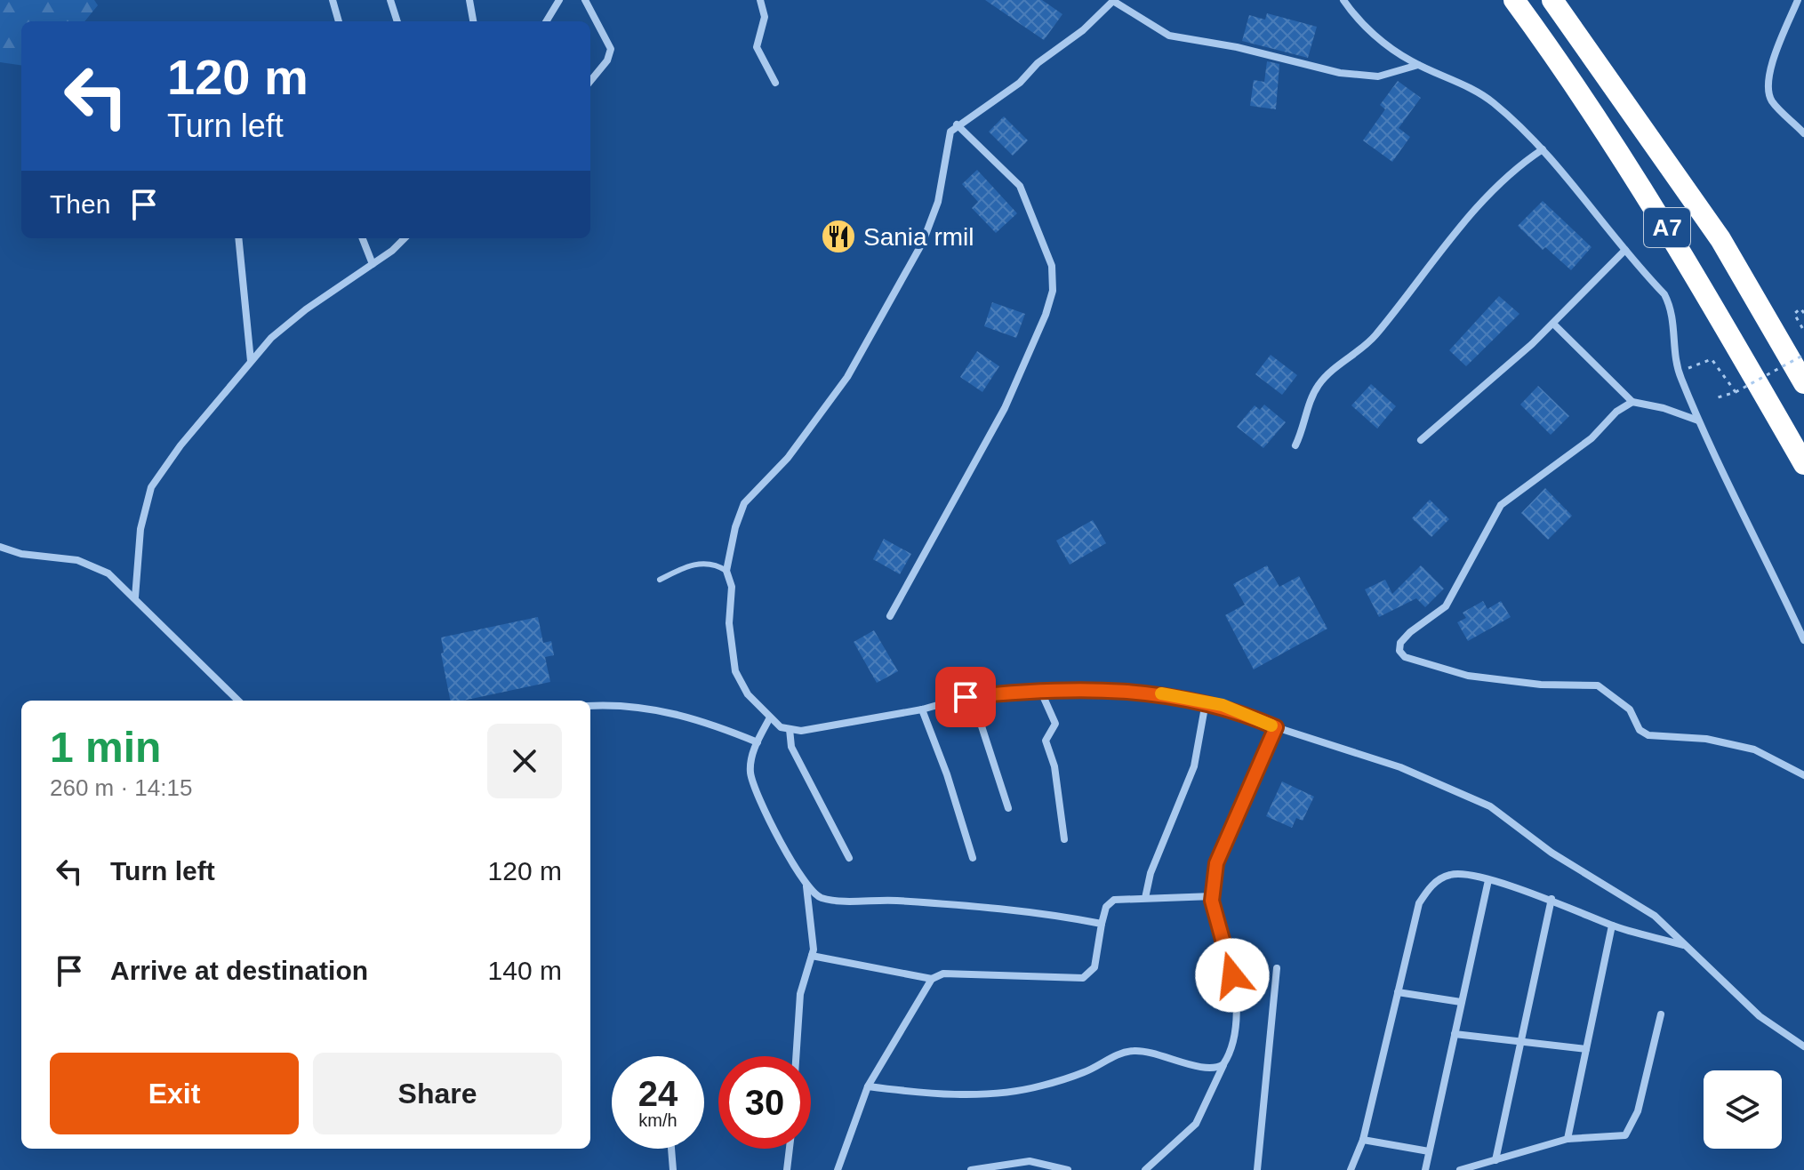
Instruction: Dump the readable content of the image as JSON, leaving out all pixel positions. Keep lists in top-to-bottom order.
{
  "streets": {
    "highway": ["A7"]
  },
  "places": {
    "restaurant": ["Sania rmil"]
  },
  "page": {
    "turn": ["120 m", "Turn left"],
    "then": "Then",
    "heading": ["1 min", "260 m · 14:15"],
    "list": [
      {
        "name": "Turn left",
        "value": "120 m"
      },
      {
        "name": "Arrive at destination",
        "value": "140 m"
      }
    ],
    "buttons": ["Exit", "Share"],
    "speed": "24 km/h",
    "limit": "30"
  }
}
